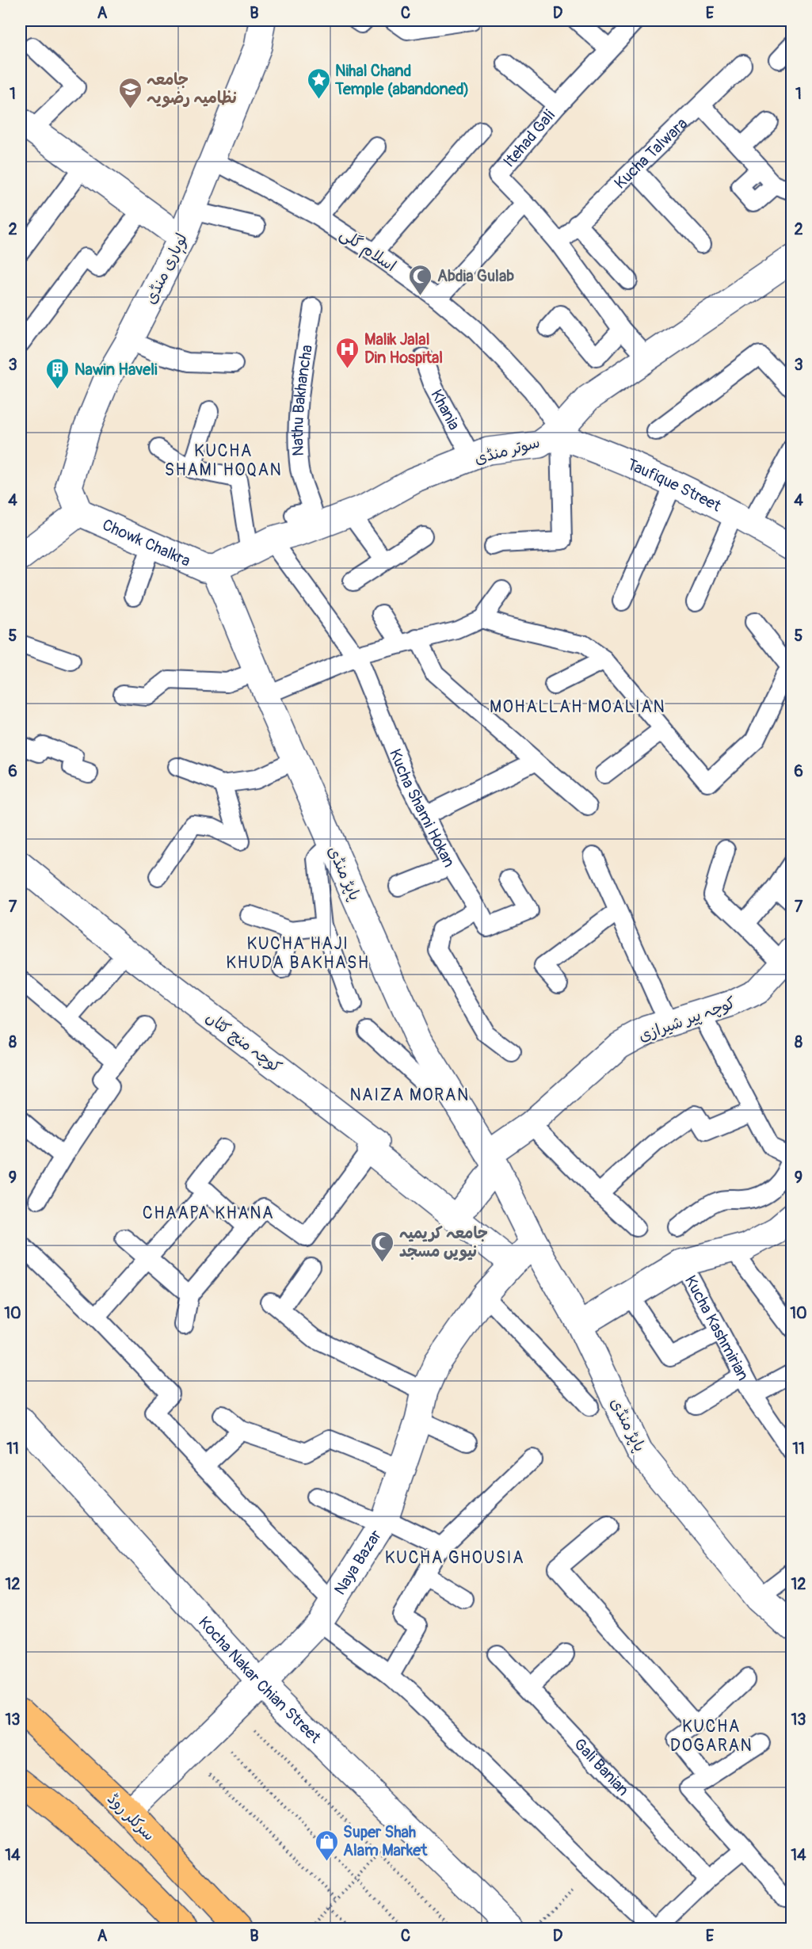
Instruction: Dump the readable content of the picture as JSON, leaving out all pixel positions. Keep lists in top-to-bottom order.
{
  "streets": {
    "main road": ["سرکلر روڈ"],
    "street": [
      "لوہاری منڈی",
      "سوتر منڈی",
      "Taufique Street",
      "Chowk Chalkra",
      "پاپڑ منڈی",
      "کوچہ پیر شیرازی",
      "کوچہ منج کٹاں",
      "Naya Bazar",
      "Kocha Nakar Chian Street"
    ],
    "lane": [
      "Itehad Gali",
      "Kucha Talwara",
      "اسلام گلی",
      "Nathu Bakhancha",
      "Khania",
      "Kucha Shami Hokan",
      "Kucha Kashmirian",
      "Gali Banian"
    ]
  },
  "crossings": [
    ["اسلام گلی", "لوہاری منڈی"],
    ["اسلام گلی", "سوتر منڈی"],
    ["اسلام گلی", "Taufique Street"],
    ["لوہاری منڈی", "Chowk Chalkra"],
    ["Nathu Bakhancha", "سوتر منڈی"],
    ["Khania", "سوتر منڈی"],
    ["سوتر منڈی", "Taufique Street"],
    ["سوتر منڈی", "Chowk Chalkra"],
    ["سوتر منڈی", "Kucha Shami Hokan"],
    ["سوتر منڈی", "پاپڑ منڈی"],
    ["Chowk Chalkra", "پاپڑ منڈی"],
    ["پاپڑ منڈی", "کوچہ پیر شیرازی"],
    ["پاپڑ منڈی", "Naya Bazar"],
    ["Naya Bazar", "Kocha Nakar Chian Street"],
    ["Naya Bazar", "سرکلر روڈ"]
  ],
  "districts": [
    "KUCHA SHAMI HOQAN",
    "MOHALLAH MOALIAN",
    "KUCHA HAJI KHUDA BAKHASH",
    "NAIZA MORAN",
    "CHAAPA KHANA",
    "KUCHA GHOUSIA",
    "KUCHA DOGARAN"
  ],
  "places": {
    "place": ["Nihal Chand Temple (abandoned)"],
    "school or university": ["جامعہ نظامیہ رضویہ"],
    "mosque": ["Abdia Gulab", "جامعہ کریمیہ نیویں مسجد"],
    "hospital": ["Malik Jalal Din Hospital"],
    "building": ["Nawin Haveli"],
    "shop": ["Super Shah Alam Market"]
  },
  "grid": {
    "columns": [
      "A",
      "B",
      "C",
      "D",
      "E"
    ],
    "rows": [
      "1",
      "2",
      "3",
      "4",
      "5",
      "6",
      "7",
      "8",
      "9",
      "10",
      "11",
      "12",
      "13",
      "14"
    ]
  }
}
